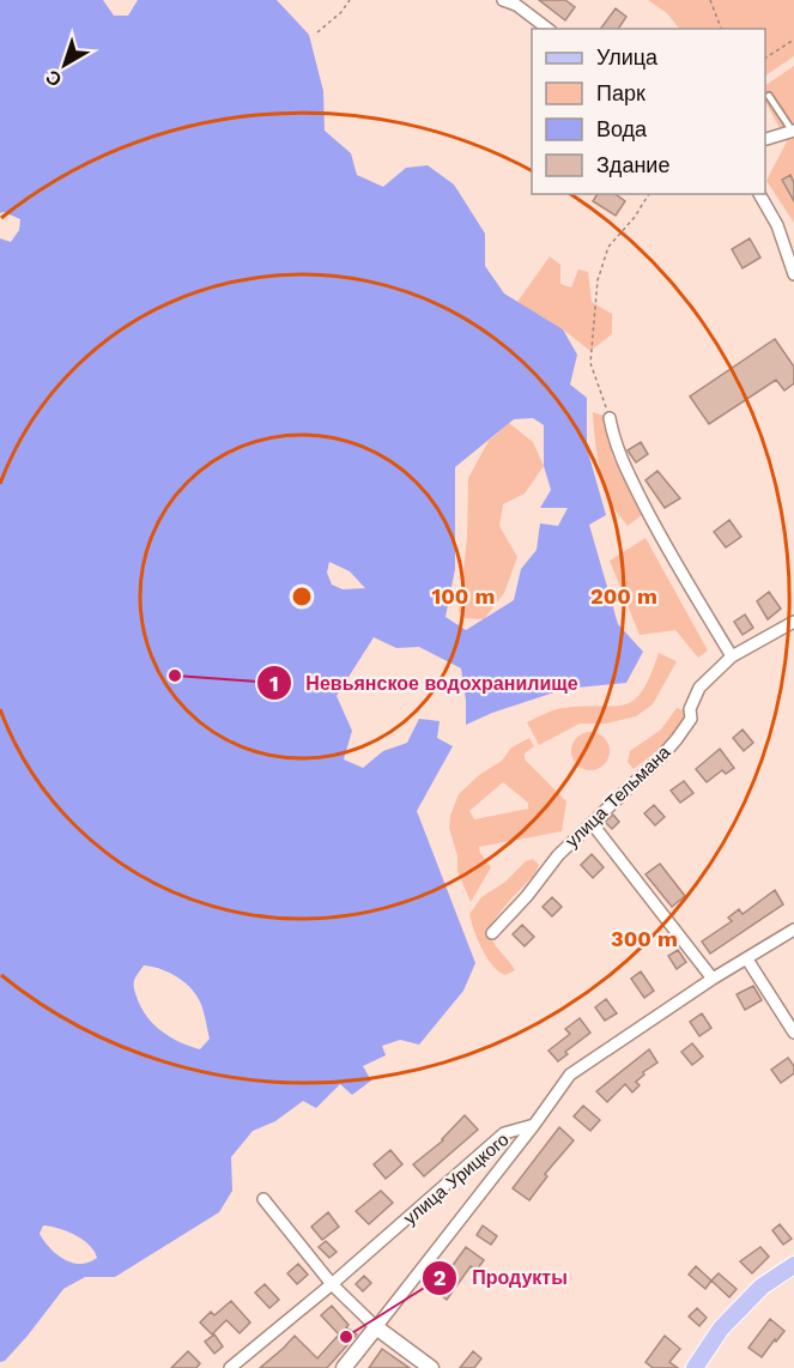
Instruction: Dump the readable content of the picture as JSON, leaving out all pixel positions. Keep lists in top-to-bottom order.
{
  "streets": {
    "street": ["улица Тельмана", "улица Урицкого"]
  },
  "places": ["Невьянское водохранилище", "Продукты"],
  "legend": [
    "Улица",
    "Парк",
    "Вода",
    "Здание"
  ],
  "north": "bottom left",
  "rings": ["100 m", "200 m", "300 m"]
}
